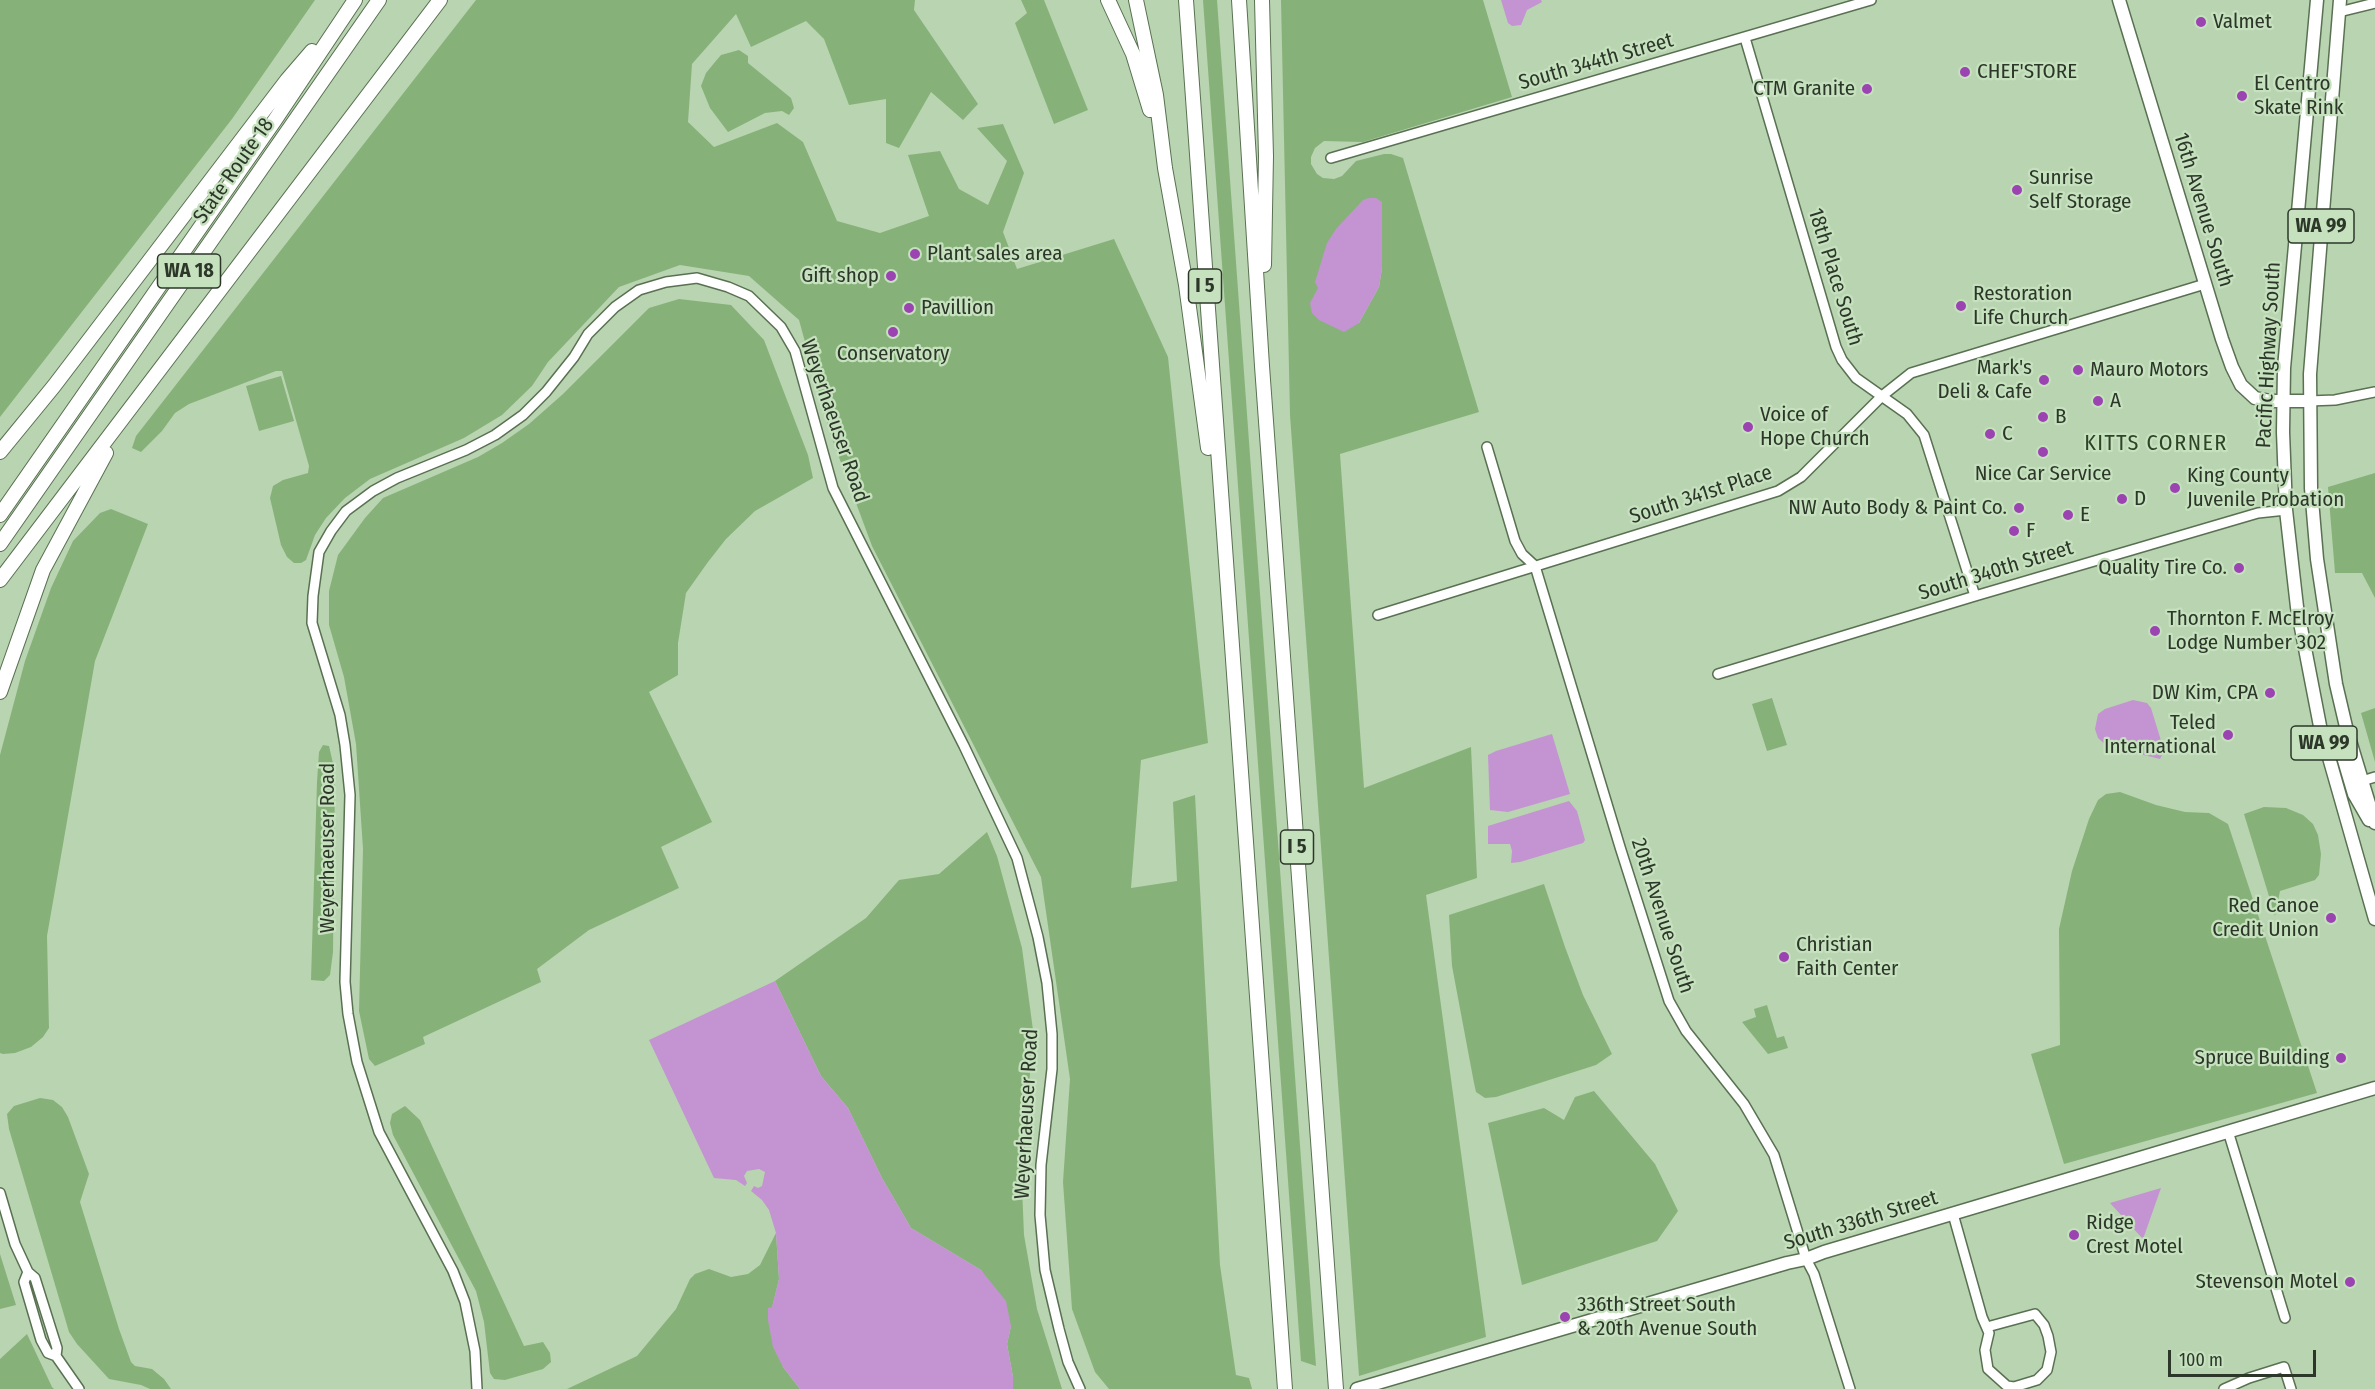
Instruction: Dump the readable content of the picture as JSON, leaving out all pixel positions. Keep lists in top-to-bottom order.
{
  "streets": {
    "highway": ["State Route 18", "WA 18", "I 5"],
    "main road": [
      "16th Avenue South",
      "WA 99",
      "Pacific Highway South",
      "South 336th Street"
    ],
    "street": [
      "South 344th Street",
      "18th Place South",
      "Weyerhaeuser Road",
      "South 341st Place",
      "South 340th Street",
      "20th Avenue South"
    ]
  },
  "crossings": [
    ["South 344th Street", "18th Place South"],
    ["16th Avenue South", "Pacific Highway South"],
    ["16th Avenue South", "South 341st Place"],
    ["18th Place South", "South 341st Place"],
    ["18th Place South", "South 340th Street"],
    ["Pacific Highway South", "South 340th Street"],
    ["South 341st Place", "20th Avenue South"],
    ["20th Avenue South", "South 336th Street"]
  ],
  "districts": ["KITTS CORNER"],
  "places": [
    "Valmet",
    "CHEF'STORE",
    "CTM Granite",
    "El Centro Skate Rink",
    "Sunrise Self Storage",
    "Plant sales area",
    "Gift shop",
    "Restoration Life Church",
    "Pavillion",
    "Conservatory",
    "Mauro Motors",
    "Mark's Deli & Cafe",
    "A",
    "B",
    "Voice of Hope Church",
    "C",
    "Nice Car Service",
    "King County Juvenile Probation",
    "D",
    "NW Auto Body & Paint Co.",
    "E",
    "F",
    "Quality Tire Co.",
    "Thornton F. McElroy Lodge Number 302",
    "DW Kim, CPA",
    "Teled International",
    "Red Canoe Credit Union",
    "Christian Faith Center",
    "Spruce Building",
    "Ridge Crest Motel",
    "Stevenson Motel",
    "336th Street South & 20th Avenue South"
  ],
  "scale_bar": "100 m"
}
